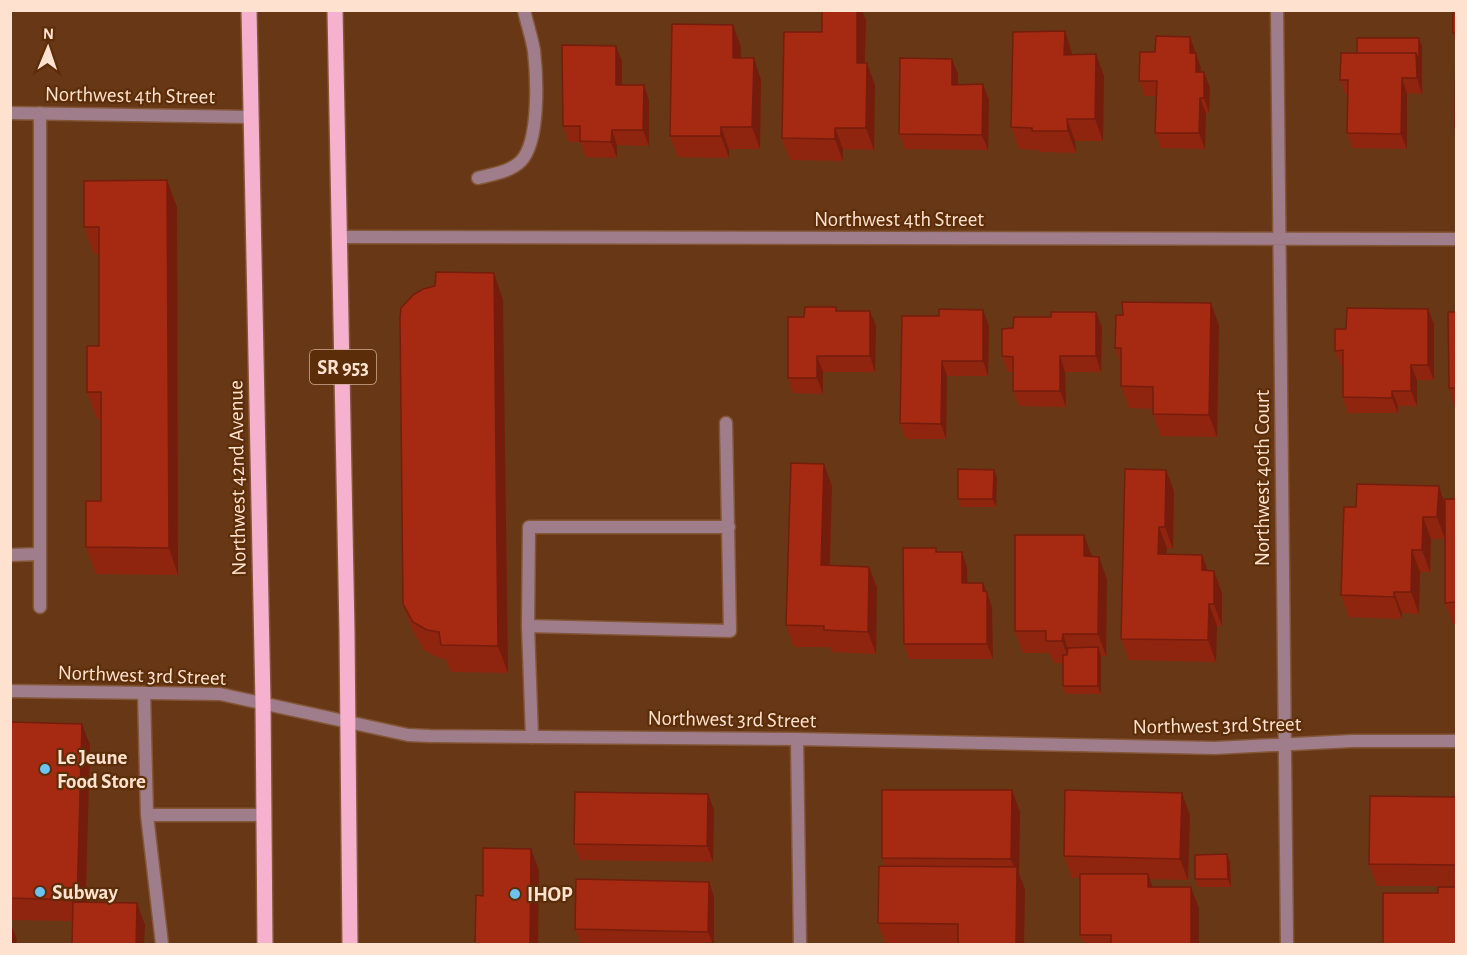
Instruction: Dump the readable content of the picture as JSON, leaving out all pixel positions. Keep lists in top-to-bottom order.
{
  "streets": {
    "main road": ["SR 953", "Northwest 42nd Avenue"],
    "street": ["Northwest 4th Street", "Northwest 40th Court", "Northwest 3rd Street"]
  },
  "crossings": [
    ["Northwest 4th Street", "SR 953"],
    ["Northwest 4th Street", "Northwest 42nd Avenue"],
    ["Northwest 4th Street", "Northwest 40th Court"],
    ["SR 953", "Northwest 3rd Street"],
    ["Northwest 42nd Avenue", "Northwest 3rd Street"],
    ["Northwest 40th Court", "Northwest 3rd Street"]
  ],
  "places": ["Le Jeune Food Store", "Subway", "IHOP"],
  "north": "top"
}
